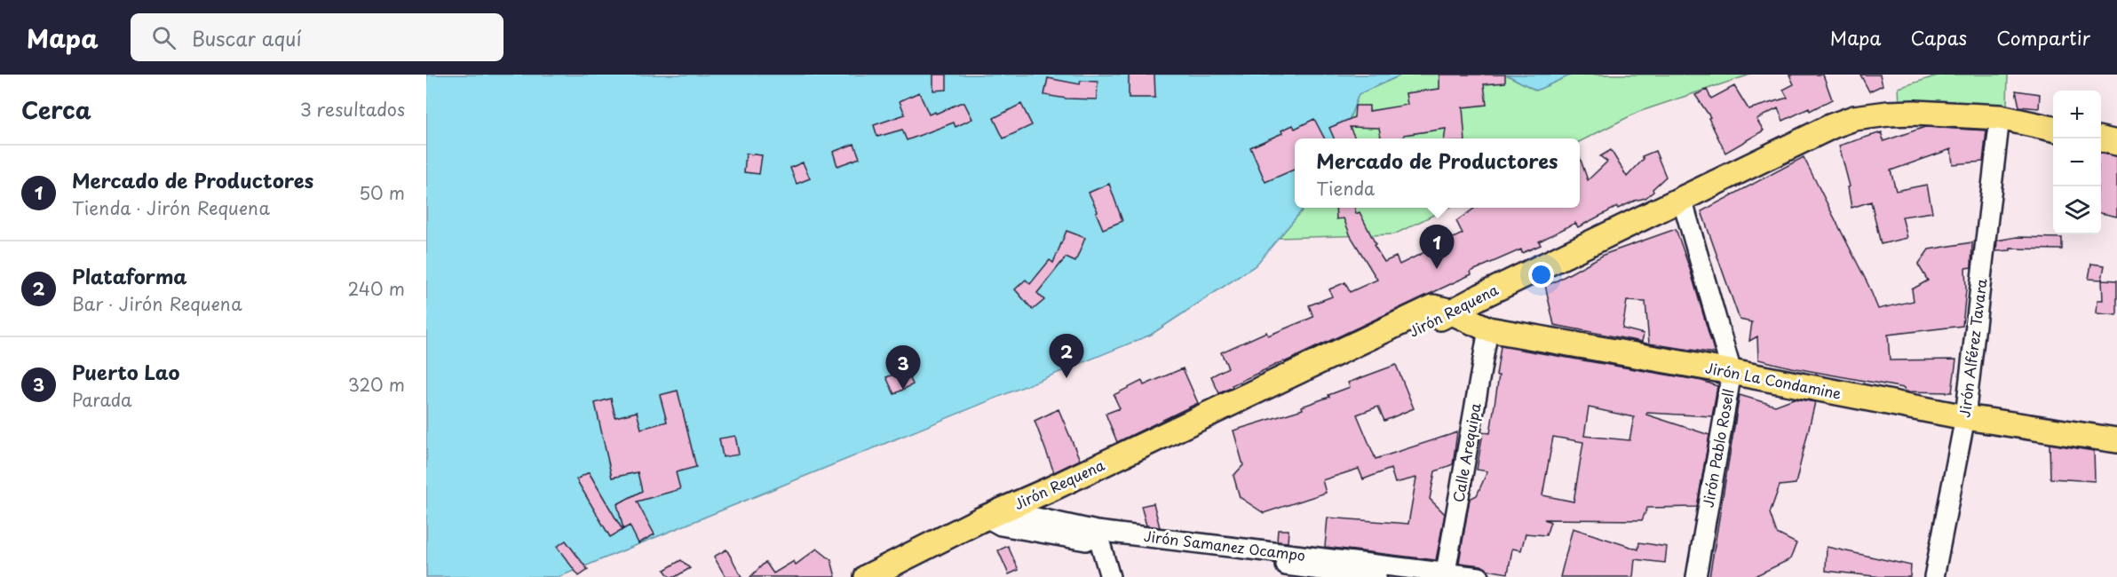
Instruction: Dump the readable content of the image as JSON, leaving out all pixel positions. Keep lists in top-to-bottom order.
{
  "streets": {
    "main road": ["Jirón Requena", "Jirón La Condamine"],
    "street": [
      "Jirón Alférez Tavara",
      "Jirón Pablo Rosell",
      "Calle Arequipa",
      "Jirón Samanez Ocampo"
    ]
  },
  "crossings": [
    ["Jirón Requena", "Jirón Alférez Tavara"],
    ["Jirón Requena", "Jirón La Condamine"],
    ["Jirón Requena", "Jirón Pablo Rosell"],
    ["Jirón Requena", "Jirón Samanez Ocampo"],
    ["Jirón Alférez Tavara", "Jirón La Condamine"],
    ["Jirón La Condamine", "Jirón Pablo Rosell"],
    ["Jirón La Condamine", "Calle Arequipa"],
    ["Calle Arequipa", "Jirón Samanez Ocampo"]
  ],
  "page": {
    "header": "Mapa",
    "search": "Buscar aquí",
    "nav": ["Mapa", "Capas", "Compartir"],
    "heading": ["Cerca", "3 resultados"],
    "map_buttons": ["+", "−"],
    "popup": ["Mercado de Productores", "Tienda"],
    "list": [
      {
        "mark": "1",
        "name": "Mercado de Productores",
        "note": "Tienda · Jirón Requena",
        "value": "50 m"
      },
      {
        "mark": "2",
        "name": "Plataforma",
        "note": "Bar · Jirón Requena",
        "value": "240 m"
      },
      {
        "mark": "3",
        "name": "Puerto Lao",
        "note": "Parada",
        "value": "320 m"
      }
    ],
    "pins": ["1", "2", "3"]
  }
}
